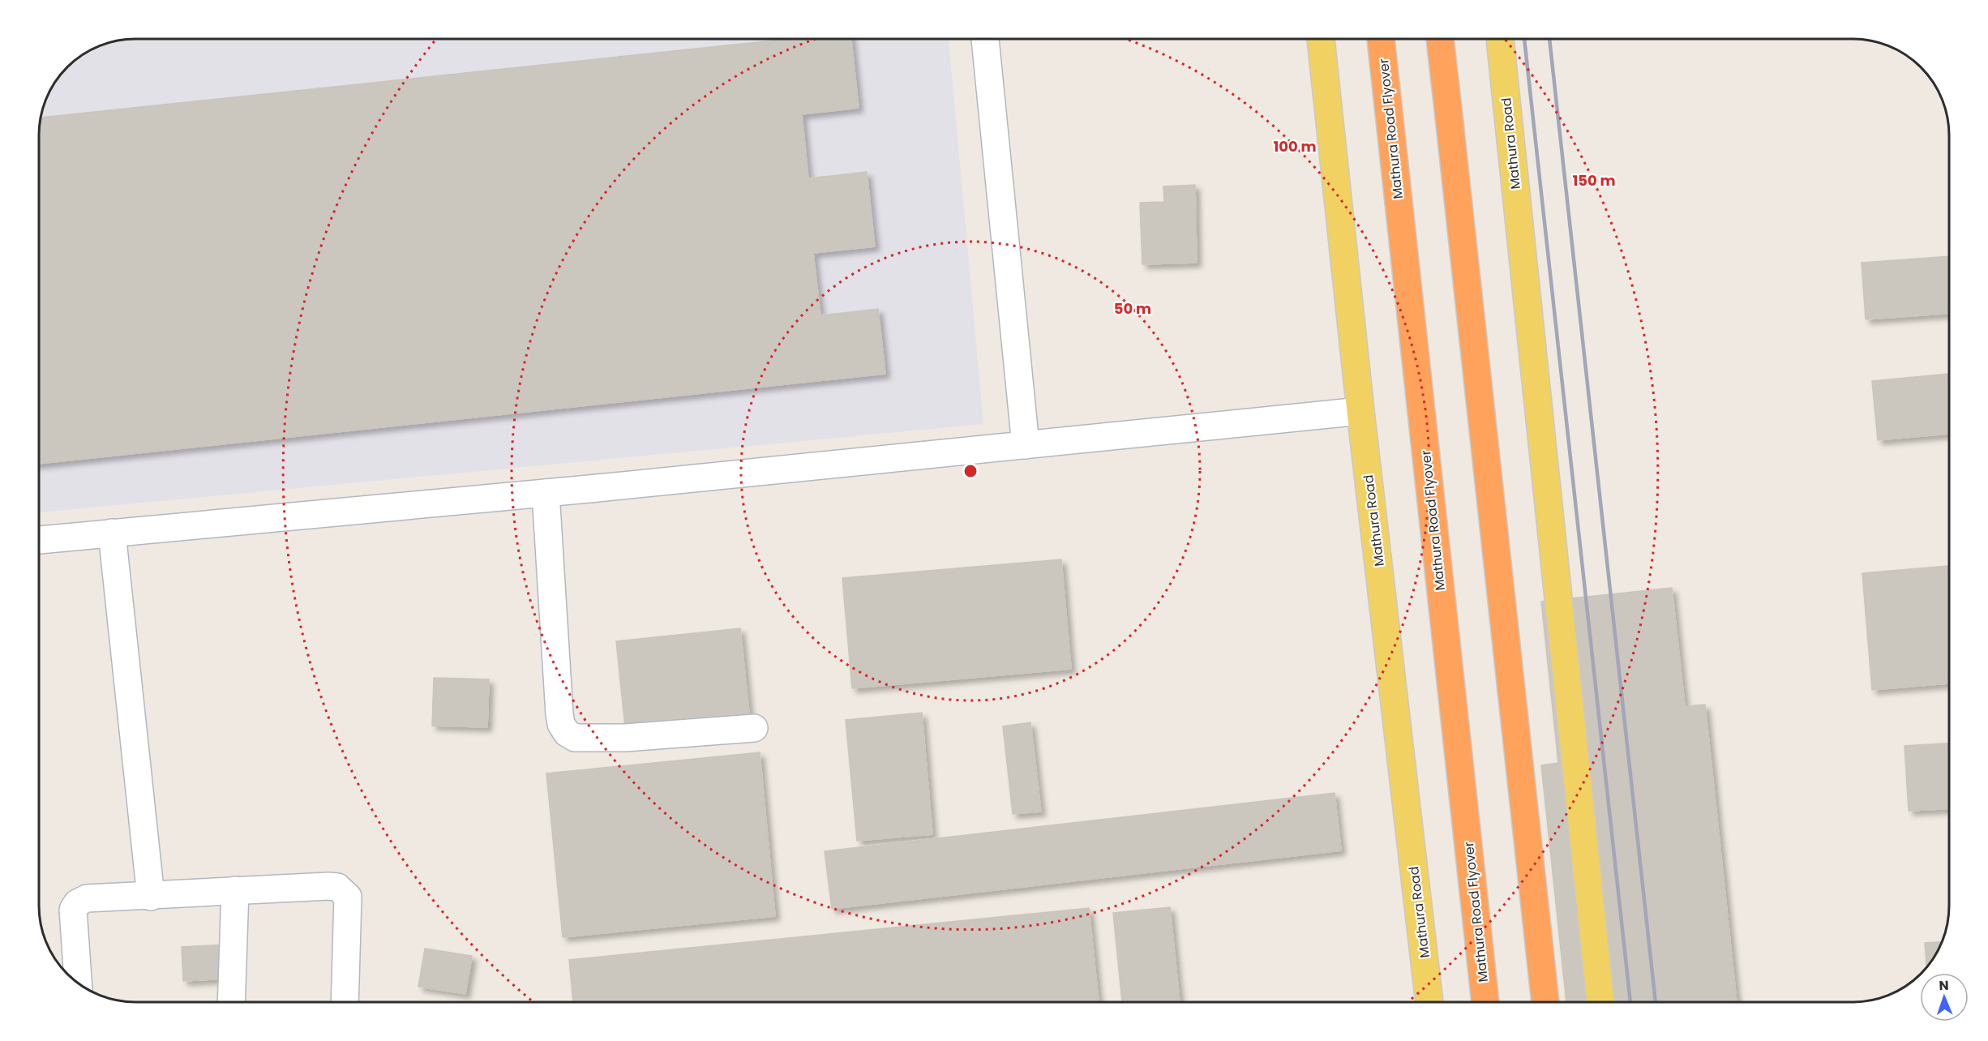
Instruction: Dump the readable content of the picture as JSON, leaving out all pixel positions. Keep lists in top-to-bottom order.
{
  "streets": {
    "highway": ["Mathura Road Flyover"],
    "main road": ["Mathura Road"]
  },
  "north": "top",
  "rings": ["100 m", "150 m", "50 m"]
}
